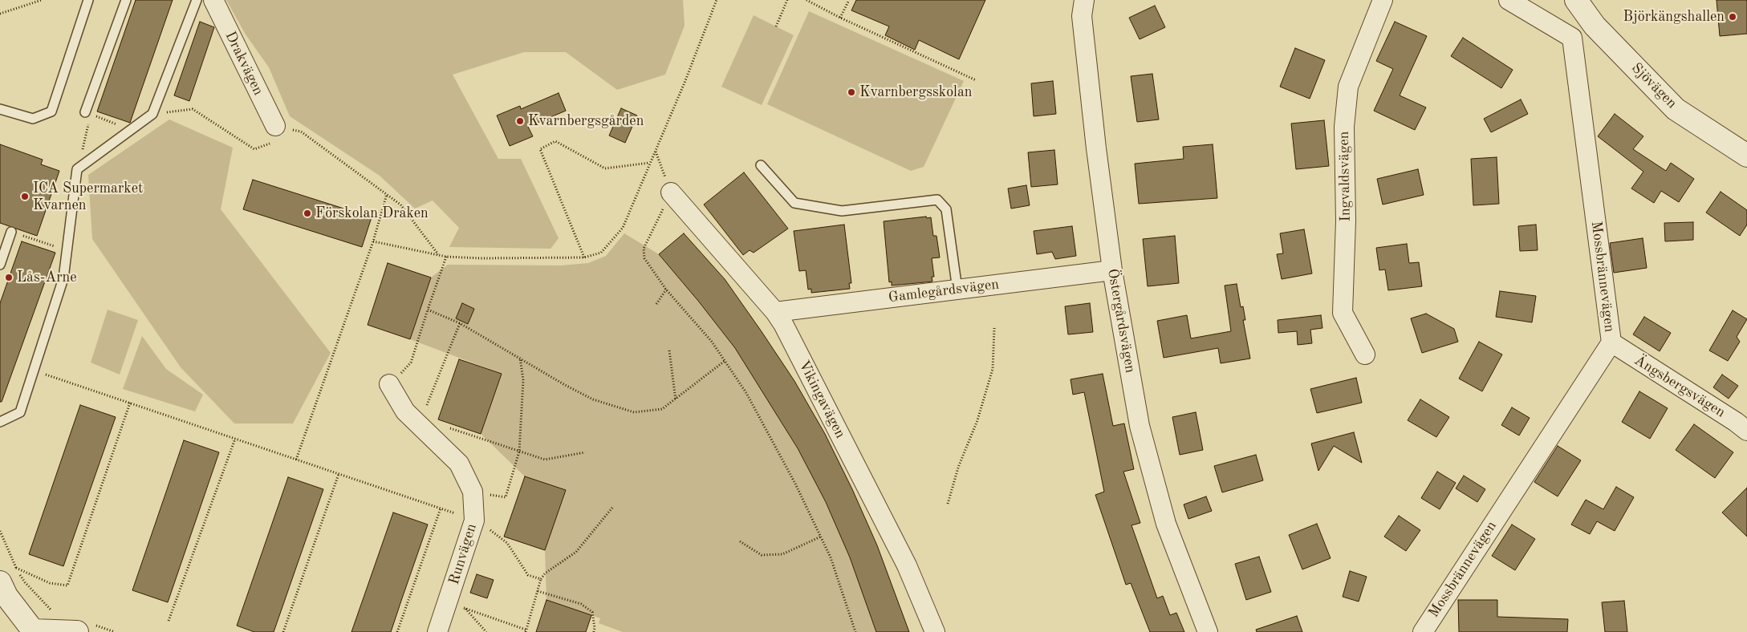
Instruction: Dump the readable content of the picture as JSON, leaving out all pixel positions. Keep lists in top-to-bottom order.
{
  "streets": {
    "street": [
      "Drakvägen",
      "Sjövägen",
      "Ingvaldsvägen",
      "Mossbrännevägen",
      "Gamlegårdsvägen",
      "Östergårdsvägen",
      "Ängsbergsvägen",
      "Vikingavägen",
      "Runvägen"
    ]
  },
  "crossings": [
    ["Mossbrännevägen", "Ängsbergsvägen"],
    ["Gamlegårdsvägen", "Östergårdsvägen"],
    ["Gamlegårdsvägen", "Vikingavägen"]
  ],
  "places": [
    "Björkängshallen",
    "Kvarnbergsskolan",
    "Kvarnbergsgården",
    "ICA Supermarket Kvarnen",
    "Förskolan Draken",
    "Lås-Arne"
  ]
}
